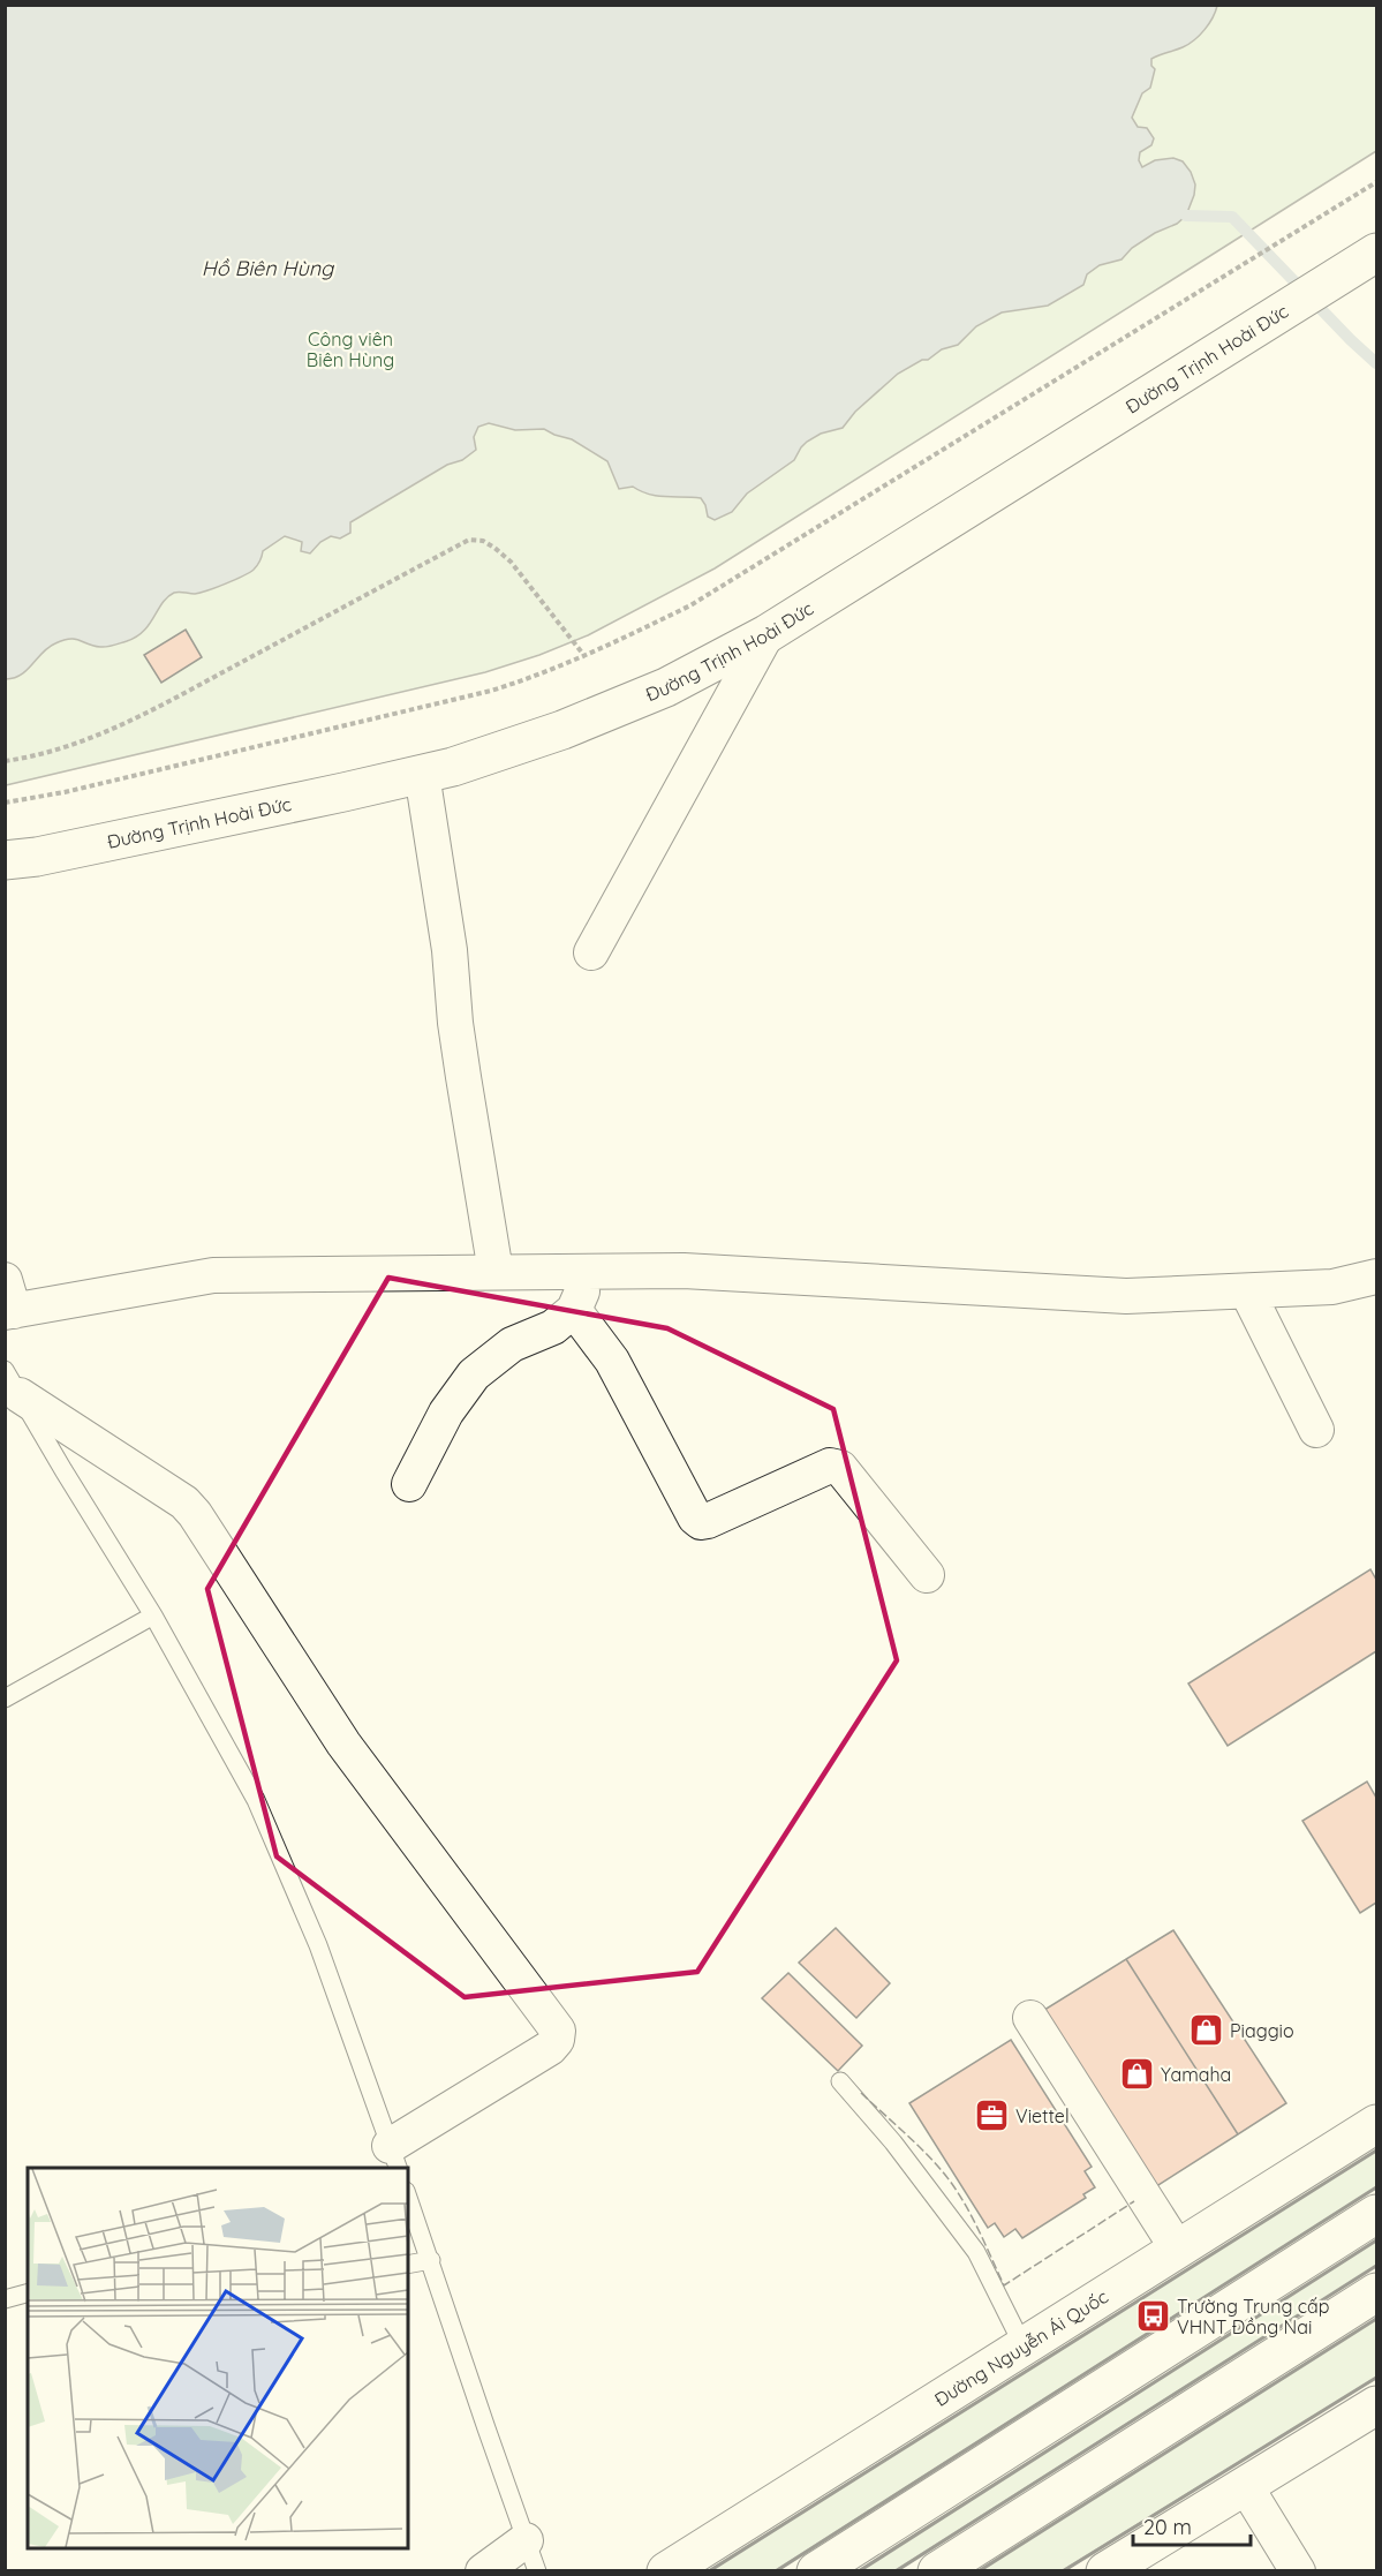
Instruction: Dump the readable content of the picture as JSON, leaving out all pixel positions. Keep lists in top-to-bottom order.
{
  "streets": {
    "main road": ["Đường Trịnh Hoài Đức", "Đường Nguyễn Ái Quốc"]
  },
  "water": ["Hồ Biên Hùng"],
  "parks": ["Công viên Biên Hùng"],
  "places": {
    "shop": ["Piaggio", "Yamaha"],
    "office": ["Viettel"],
    "bus stop": ["Trường Trung cấp VHNT Đồng Nai"]
  },
  "scale_bar": "20 m"
}
